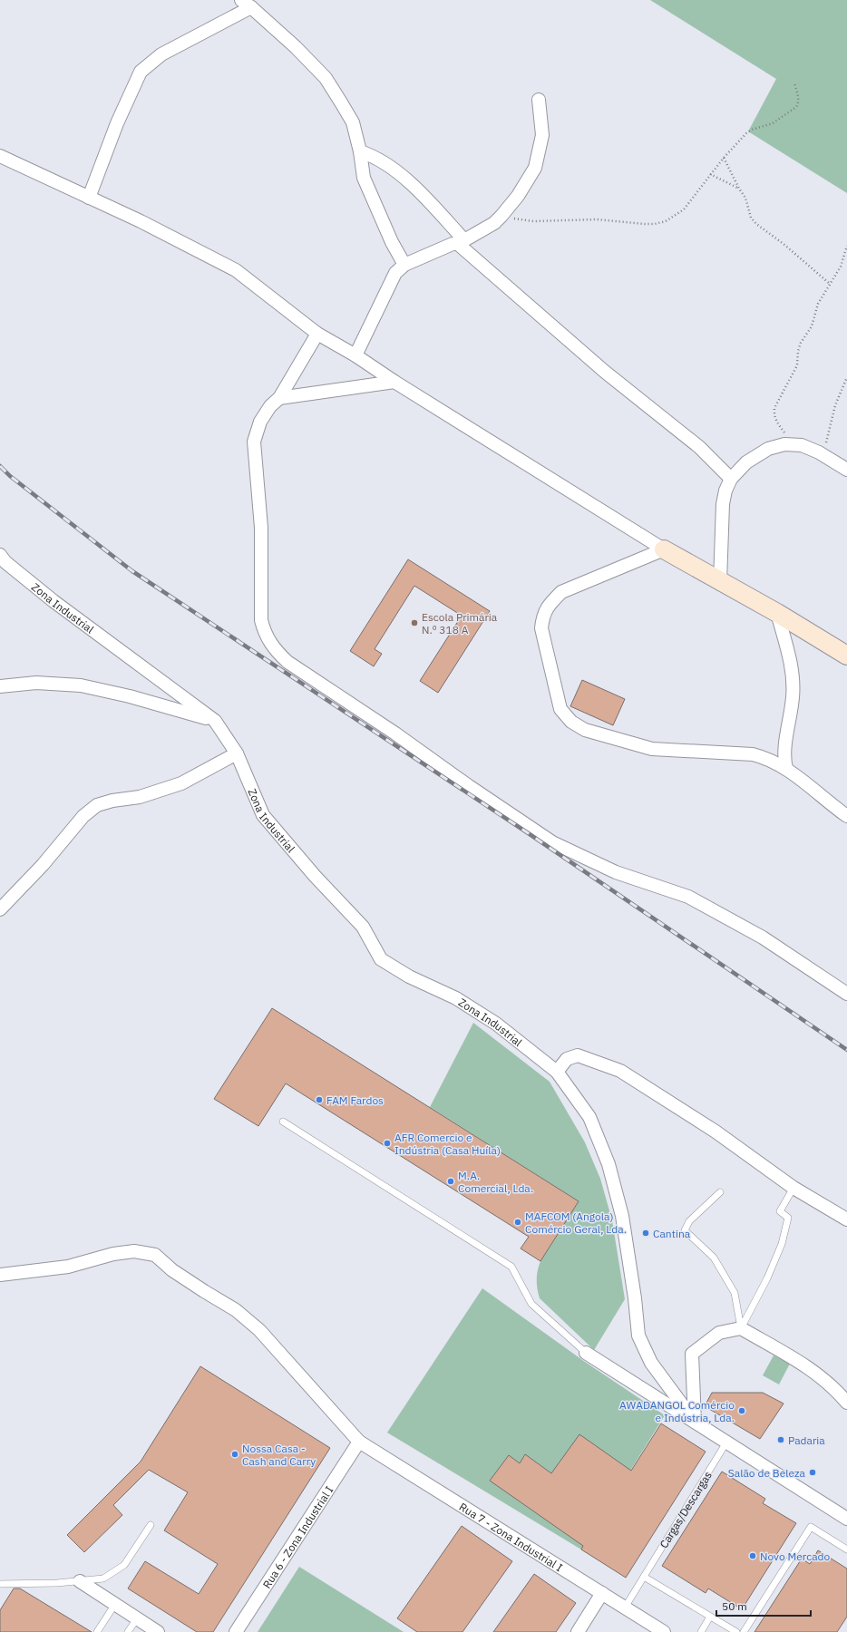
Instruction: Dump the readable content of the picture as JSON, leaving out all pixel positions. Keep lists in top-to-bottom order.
{
  "streets": {
    "street": ["Zona Industrial", "Rua 6 - Zona Industrial I", "Rua 7 - Zona Industrial I"],
    "lane": ["Cargas/Descargas"]
  },
  "crossings": [
    ["Cargas/Descargas", "Rua 7 - Zona Industrial I"],
    ["Rua 6 - Zona Industrial I", "Rua 7 - Zona Industrial I"]
  ],
  "places": [
    "Escola Primária N.º 318 A",
    "FAM Fardos",
    "AFR Comercio e Indústria (Casa Huíla)",
    "M.A. Comercial, Lda.",
    "MAFCOM (Angola) Comércio Geral, Lda.",
    "Cantina",
    "AWADANGOL Comércio e Indústria, Lda.",
    "Padaria",
    "Nossa Casa - Cash and Carry",
    "Salão de Beleza",
    "Novo Mercado"
  ],
  "scale_bar": "50 m"
}
